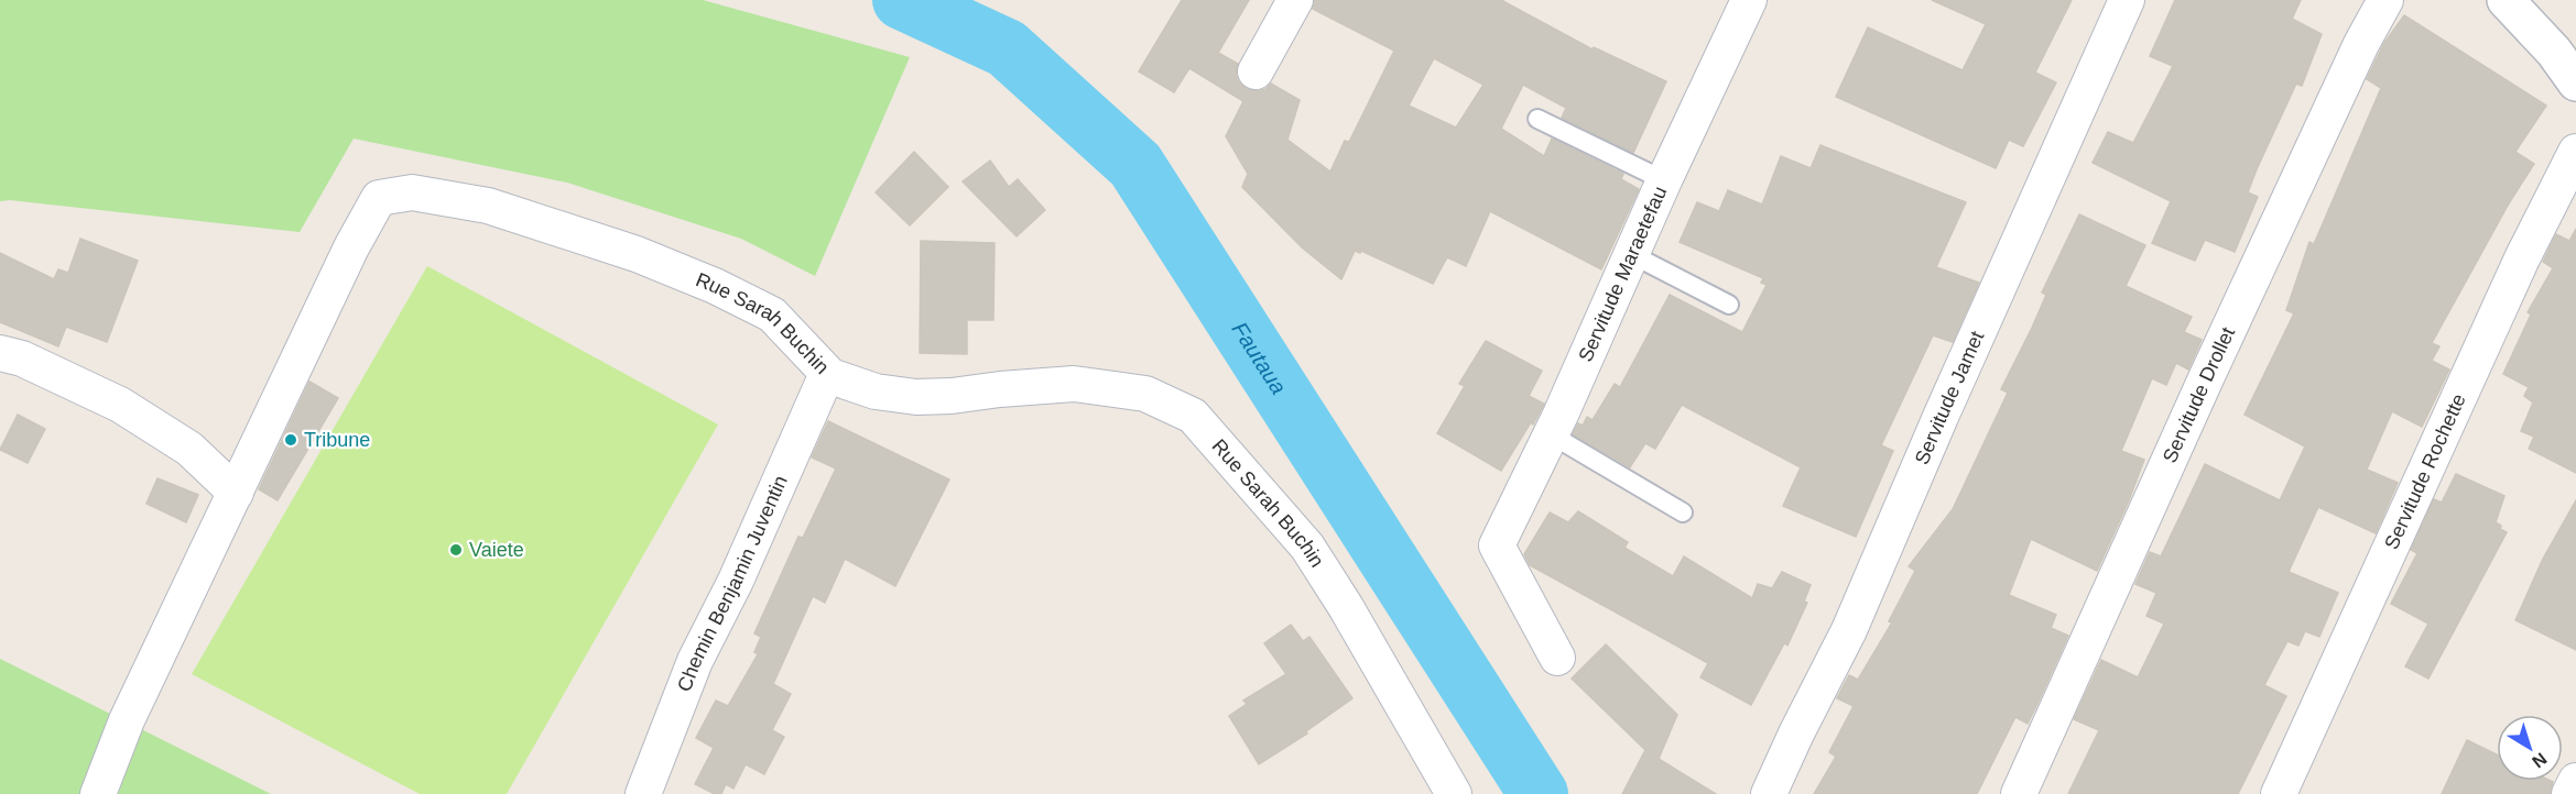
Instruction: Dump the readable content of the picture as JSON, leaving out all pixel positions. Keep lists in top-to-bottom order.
{
  "streets": {
    "street": [
      "Servitude Maraetefau",
      "Rue Sarah Buchin",
      "Servitude Drollet",
      "Servitude Jamet",
      "Servitude Rochette",
      "Chemin Benjamin Juventin"
    ]
  },
  "crossings": [
    ["Rue Sarah Buchin", "Chemin Benjamin Juventin"]
  ],
  "water": ["Fautaua"],
  "places": ["Tribune", "Vaiete"],
  "north": "bottom right"
}
